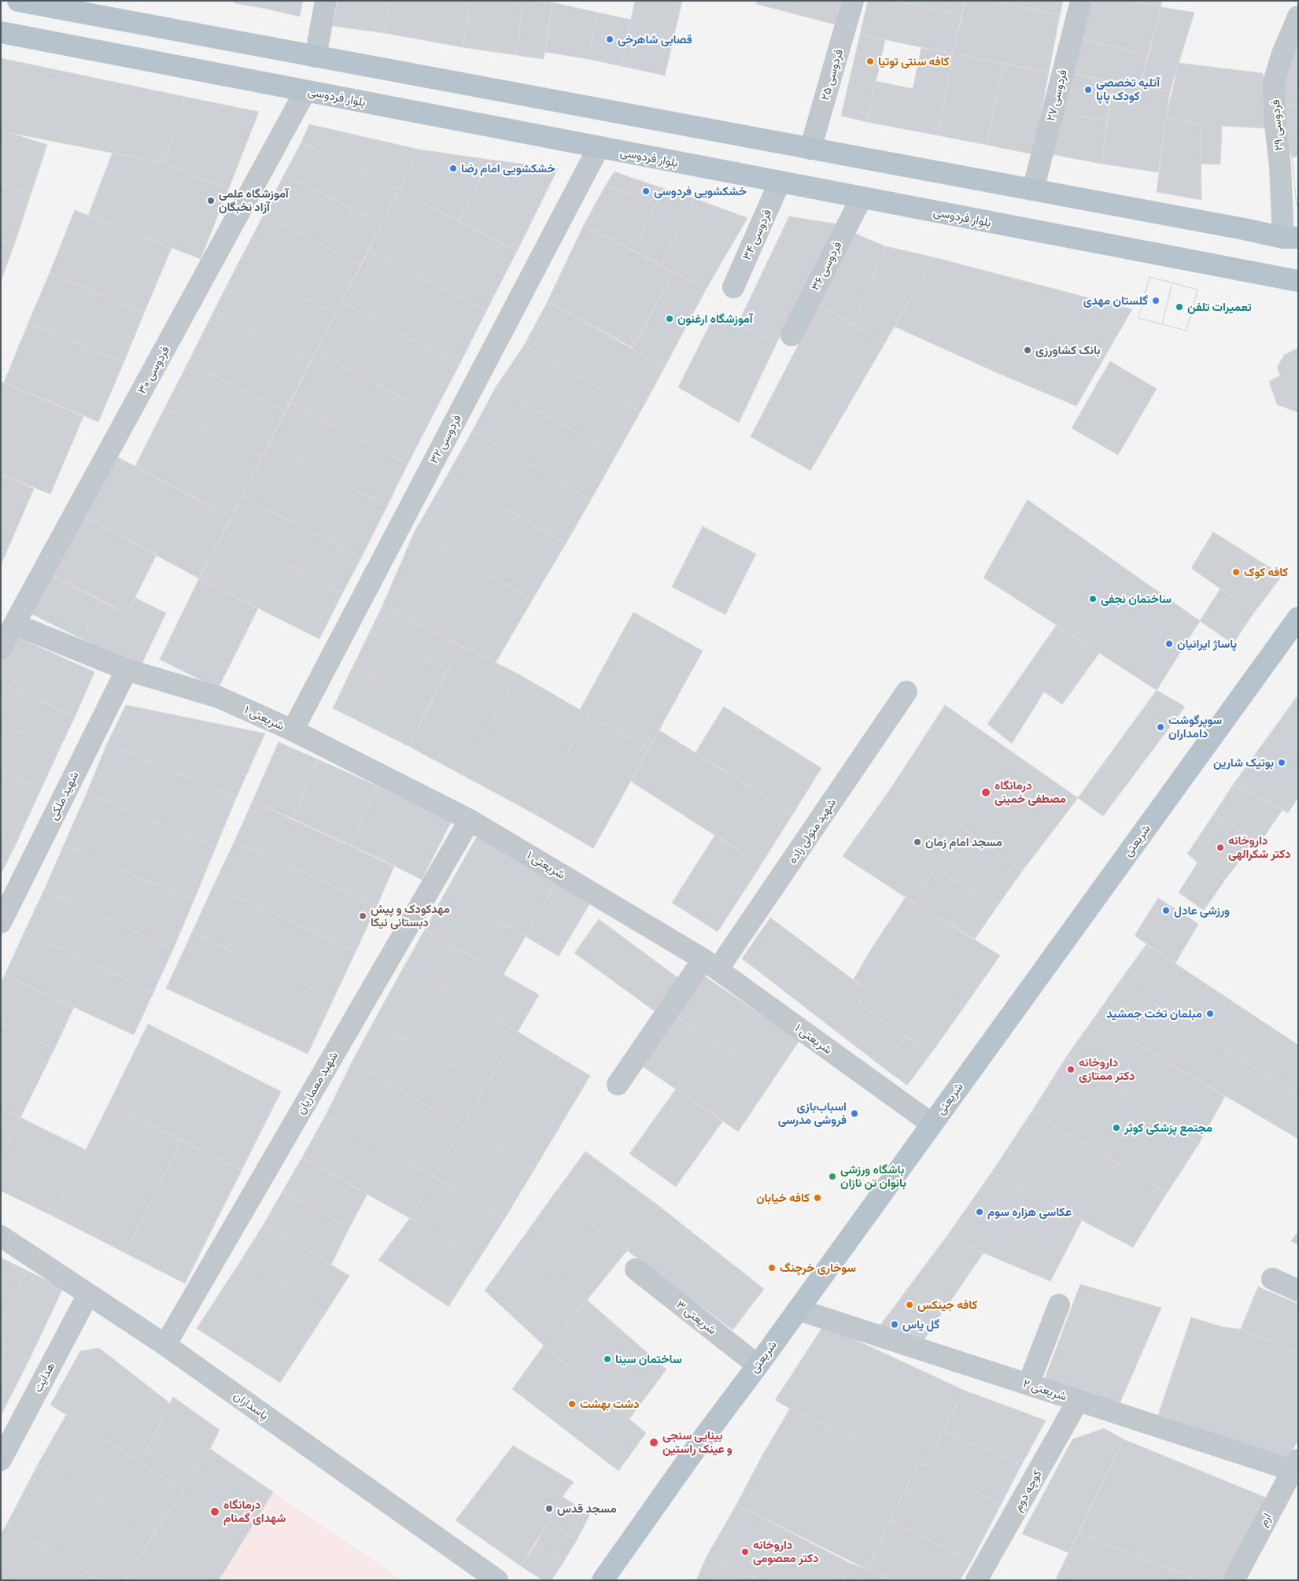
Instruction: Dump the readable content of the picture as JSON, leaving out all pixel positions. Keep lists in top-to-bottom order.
{
  "streets": {
    "main road": ["بلوار فردوسی", "شریعتی"],
    "street": [
      "فردوسی ۲۵",
      "فردوسی ۲۷",
      "فردوسی ۲۹",
      "فردوسی ۳۴",
      "فردوسی ۳۶",
      "فردوسی ۳۰",
      "فردوسی ۳۲",
      "شریعتی ۱",
      "شهید ملکی",
      "شهید متولی زاده",
      "شهید معماریان",
      "شریعتی ۳",
      "هدایت",
      "شریعتی ۲",
      "پاسداران",
      "کوچه دوم",
      "ارم"
    ]
  },
  "crossings": [
    ["بلوار فردوسی", "فردوسی ۳۴"],
    ["بلوار فردوسی", "فردوسی ۳۶"],
    ["بلوار فردوسی", "فردوسی ۳۰"],
    ["بلوار فردوسی", "فردوسی ۳۲"],
    ["فردوسی ۳۰", "شریعتی ۱"],
    ["فردوسی ۳۲", "شریعتی ۱"],
    ["شریعتی ۱", "شهید ملکی"],
    ["شریعتی ۱", "شهید متولی زاده"],
    ["شریعتی ۱", "شریعتی"],
    ["شریعتی ۱", "شهید معماریان"],
    ["شریعتی", "شریعتی ۳"],
    ["شریعتی", "شریعتی ۲"],
    ["شهید معماریان", "پاسداران"],
    ["هدایت", "پاسداران"],
    ["شریعتی ۲", "کوچه دوم"],
    ["شریعتی ۲", "ارم"]
  ],
  "places": [
    "قصابی شاهرخی",
    "کافه سنتی توتیا",
    "آتلیه تخصصی کودک پاپا",
    "خشکشویی امام رضا",
    "خشکشویی فردوسی",
    "آموزشگاه علمی آزاد نخبگان",
    "گلستان مهدی",
    "تعمیرات تلفن",
    "آموزشگاه ارغنون",
    "بانک کشاورزی",
    "کافه کوک",
    "ساختمان نجفی",
    "پاساژ ایرانیان",
    "سوپرگوشت دامداران",
    "بوتیک شارین",
    "درمانگاه مصطفی خمینی",
    "مسجد امام زمان",
    "داروخانه دکتر شکرالهی",
    "ورزشی عادل",
    "مهدکودک و پیش دبستانی نیکا",
    "مبلمان تخت جمشید",
    "داروخانه دکتر ممتازی",
    "اسباب‌بازی فروشی مدرسی",
    "مجتمع پزشکی کوثر",
    "باشگاه ورزشی بانوان تن نازان",
    "کافه خیابان",
    "عکاسی هزاره سوم",
    "سوخاری خرچنگ",
    "کافه جینکس",
    "گل یاس",
    "ساختمان سینا",
    "دشت بهشت",
    "بینایی سنجی و عینک راستین",
    "مسجد قدس",
    "درمانگاه شهدای گمنام",
    "داروخانه دکتر معصومی"
  ]
}
